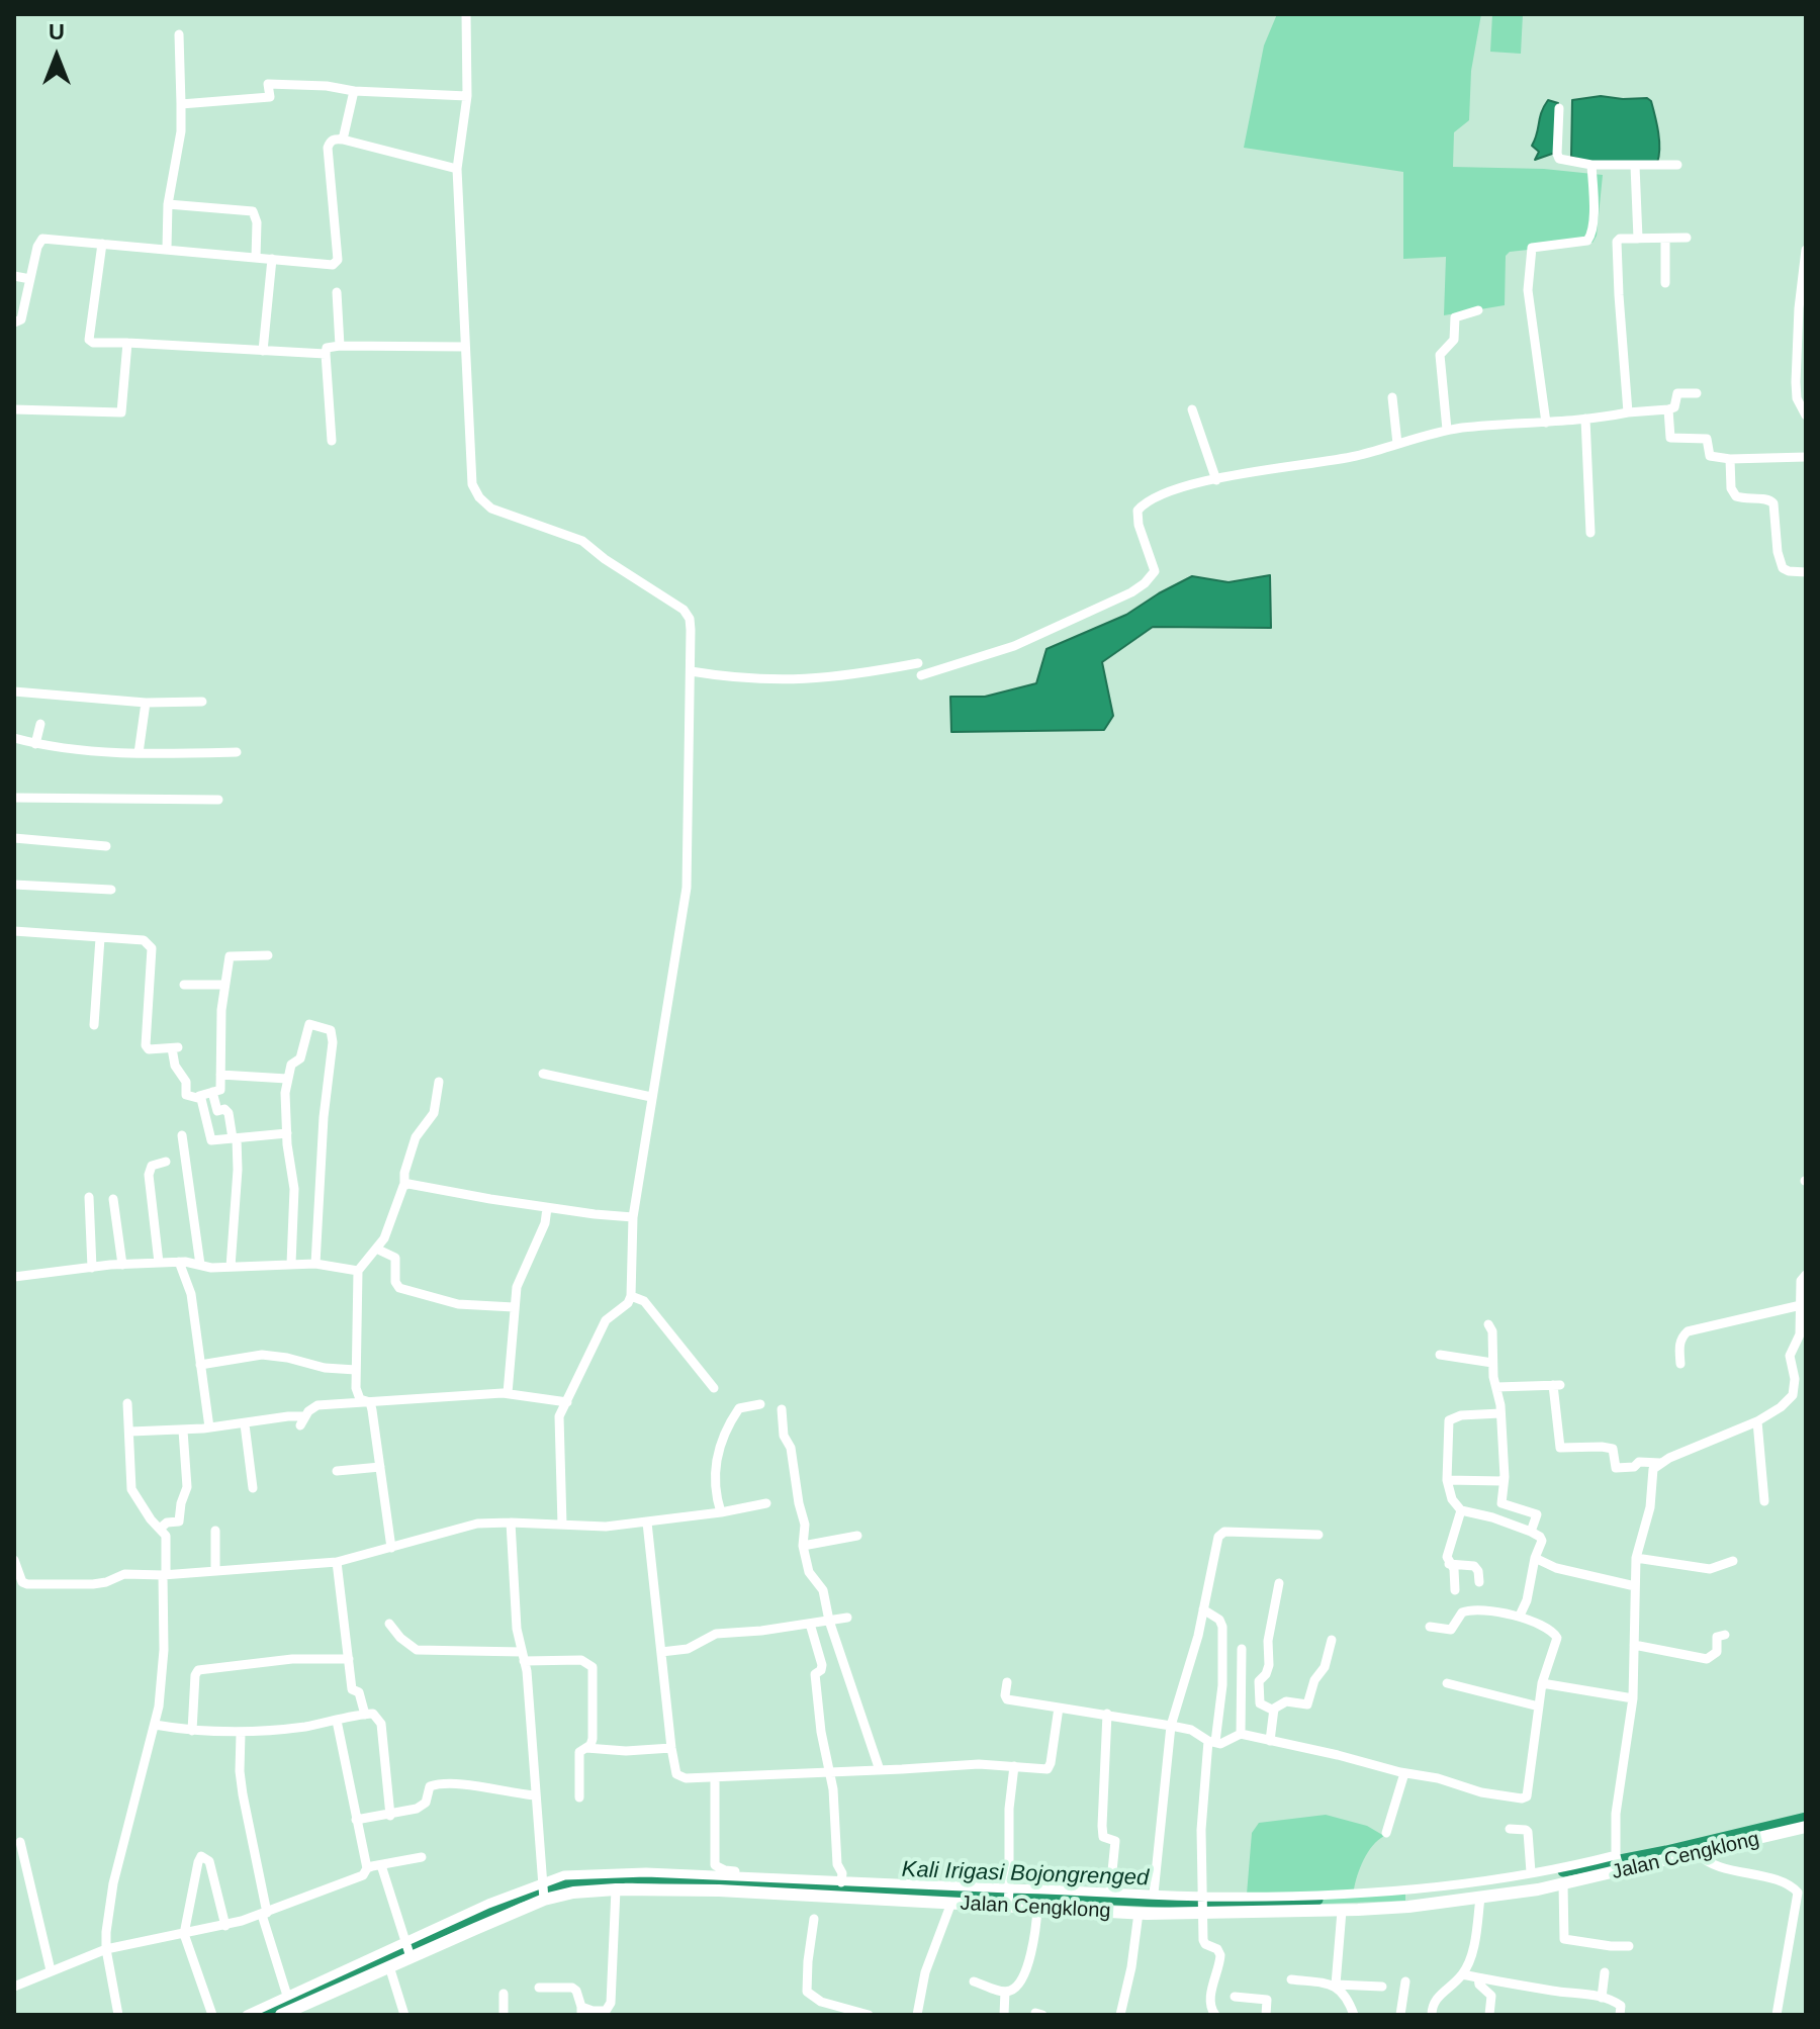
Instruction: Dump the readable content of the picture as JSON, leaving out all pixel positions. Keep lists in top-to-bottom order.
{
  "streets": {
    "main road": ["Jalan Cengklong"]
  },
  "water": ["Kali Irigasi Bojongrenged"],
  "north": "top"
}
